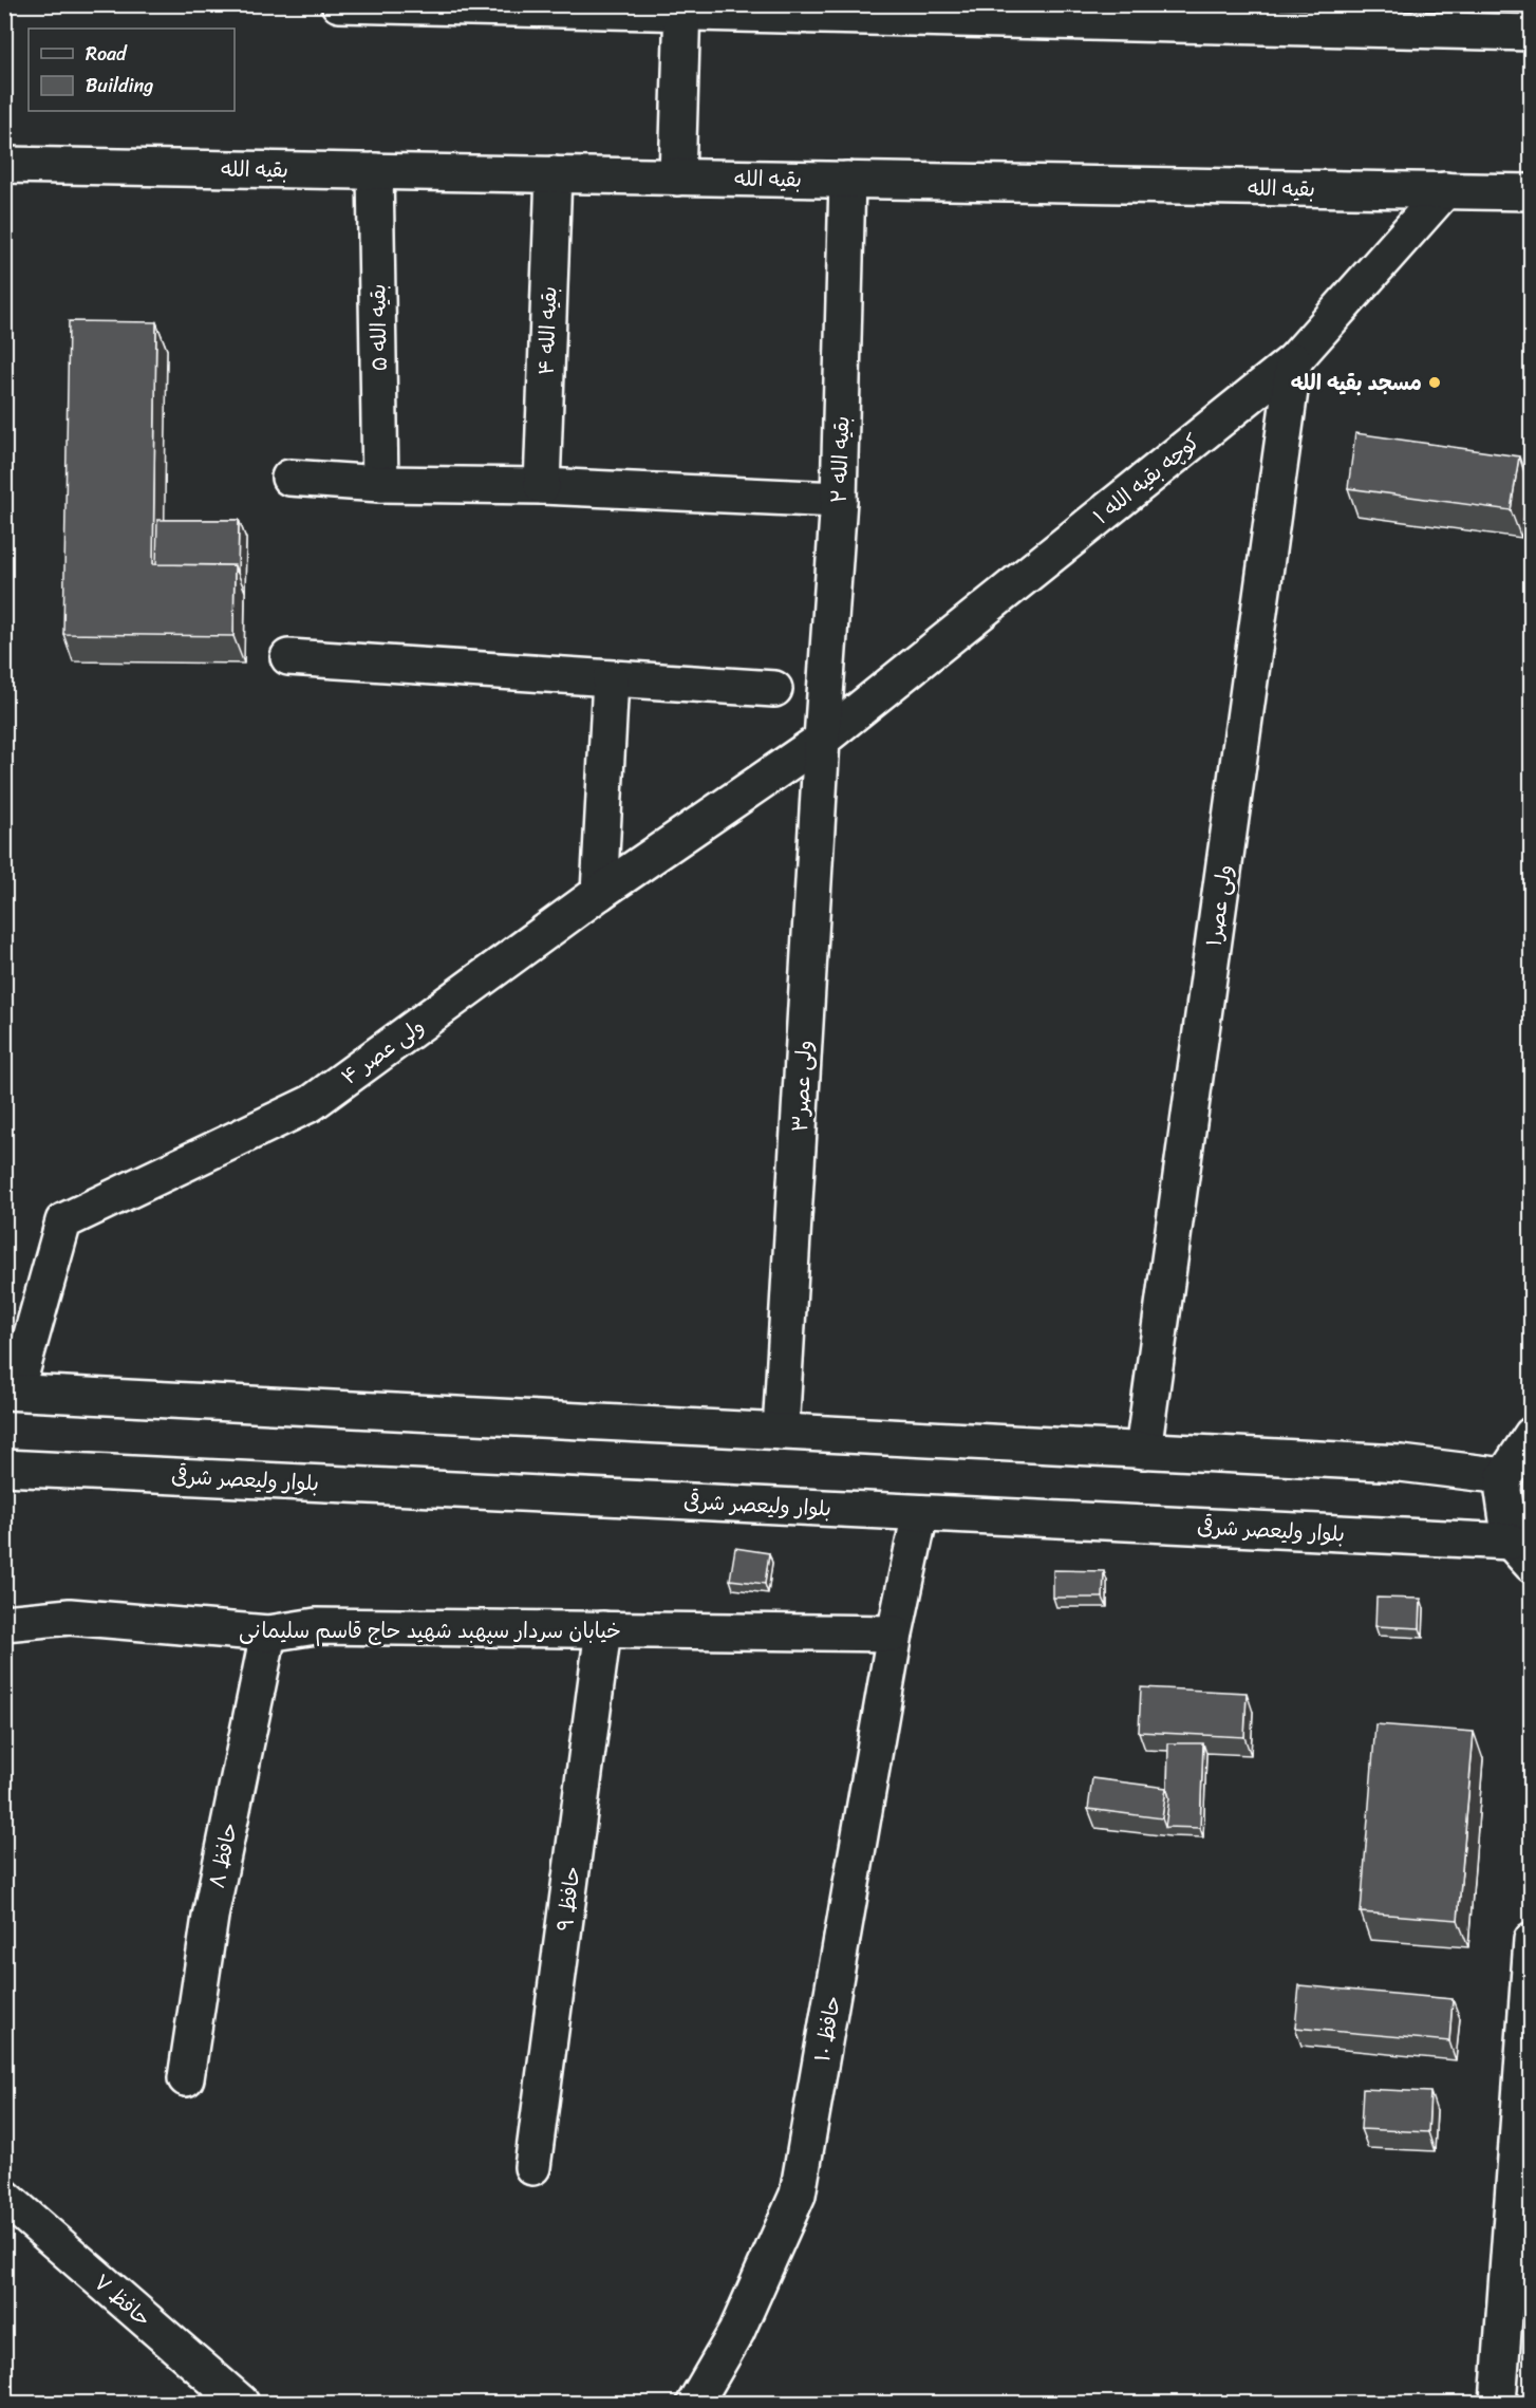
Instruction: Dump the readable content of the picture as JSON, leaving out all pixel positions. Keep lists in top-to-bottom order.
{
  "streets": {
    "street": [
      "بقیه الله",
      "بقیه الله ۵",
      "بقیه الله ۴",
      "بقیه الله ۲",
      "کوچه بقیه الله ۱",
      "ولی عصر۱",
      "ولی عصر ۴",
      "ولی عصر۳",
      "بلوار ولیعصر شرقی",
      "خیابان سردار سپهبد شهید حاج قاسم سلیمانی",
      "حافظ ۸",
      "حافظ ۹",
      "حافظ ۱۰",
      "حافظ ۷"
    ]
  },
  "crossings": [
    ["بقیه الله", "بقیه الله ۵"],
    ["بقیه الله", "بقیه الله ۴"],
    ["بقیه الله", "بقیه الله ۲"],
    ["بقیه الله", "کوچه بقیه الله ۱"],
    ["بقیه الله ۲", "کوچه بقیه الله ۱"],
    ["بقیه الله ۲", "ولی عصر ۴"],
    ["بقیه الله ۲", "ولی عصر۳"],
    ["کوچه بقیه الله ۱", "ولی عصر۱"],
    ["کوچه بقیه الله ۱", "ولی عصر ۴"],
    ["کوچه بقیه الله ۱", "ولی عصر۳"],
    ["ولی عصر ۴", "ولی عصر۳"],
    ["بلوار ولیعصر شرقی", "حافظ ۱۰"],
    ["خیابان سردار سپهبد شهید حاج قاسم سلیمانی", "حافظ ۸"],
    ["خیابان سردار سپهبد شهید حاج قاسم سلیمانی", "حافظ ۹"],
    ["خیابان سردار سپهبد شهید حاج قاسم سلیمانی", "حافظ ۱۰"]
  ],
  "places": ["مسجد بقیه الله"],
  "legend": ["Road", "Building"]
}
